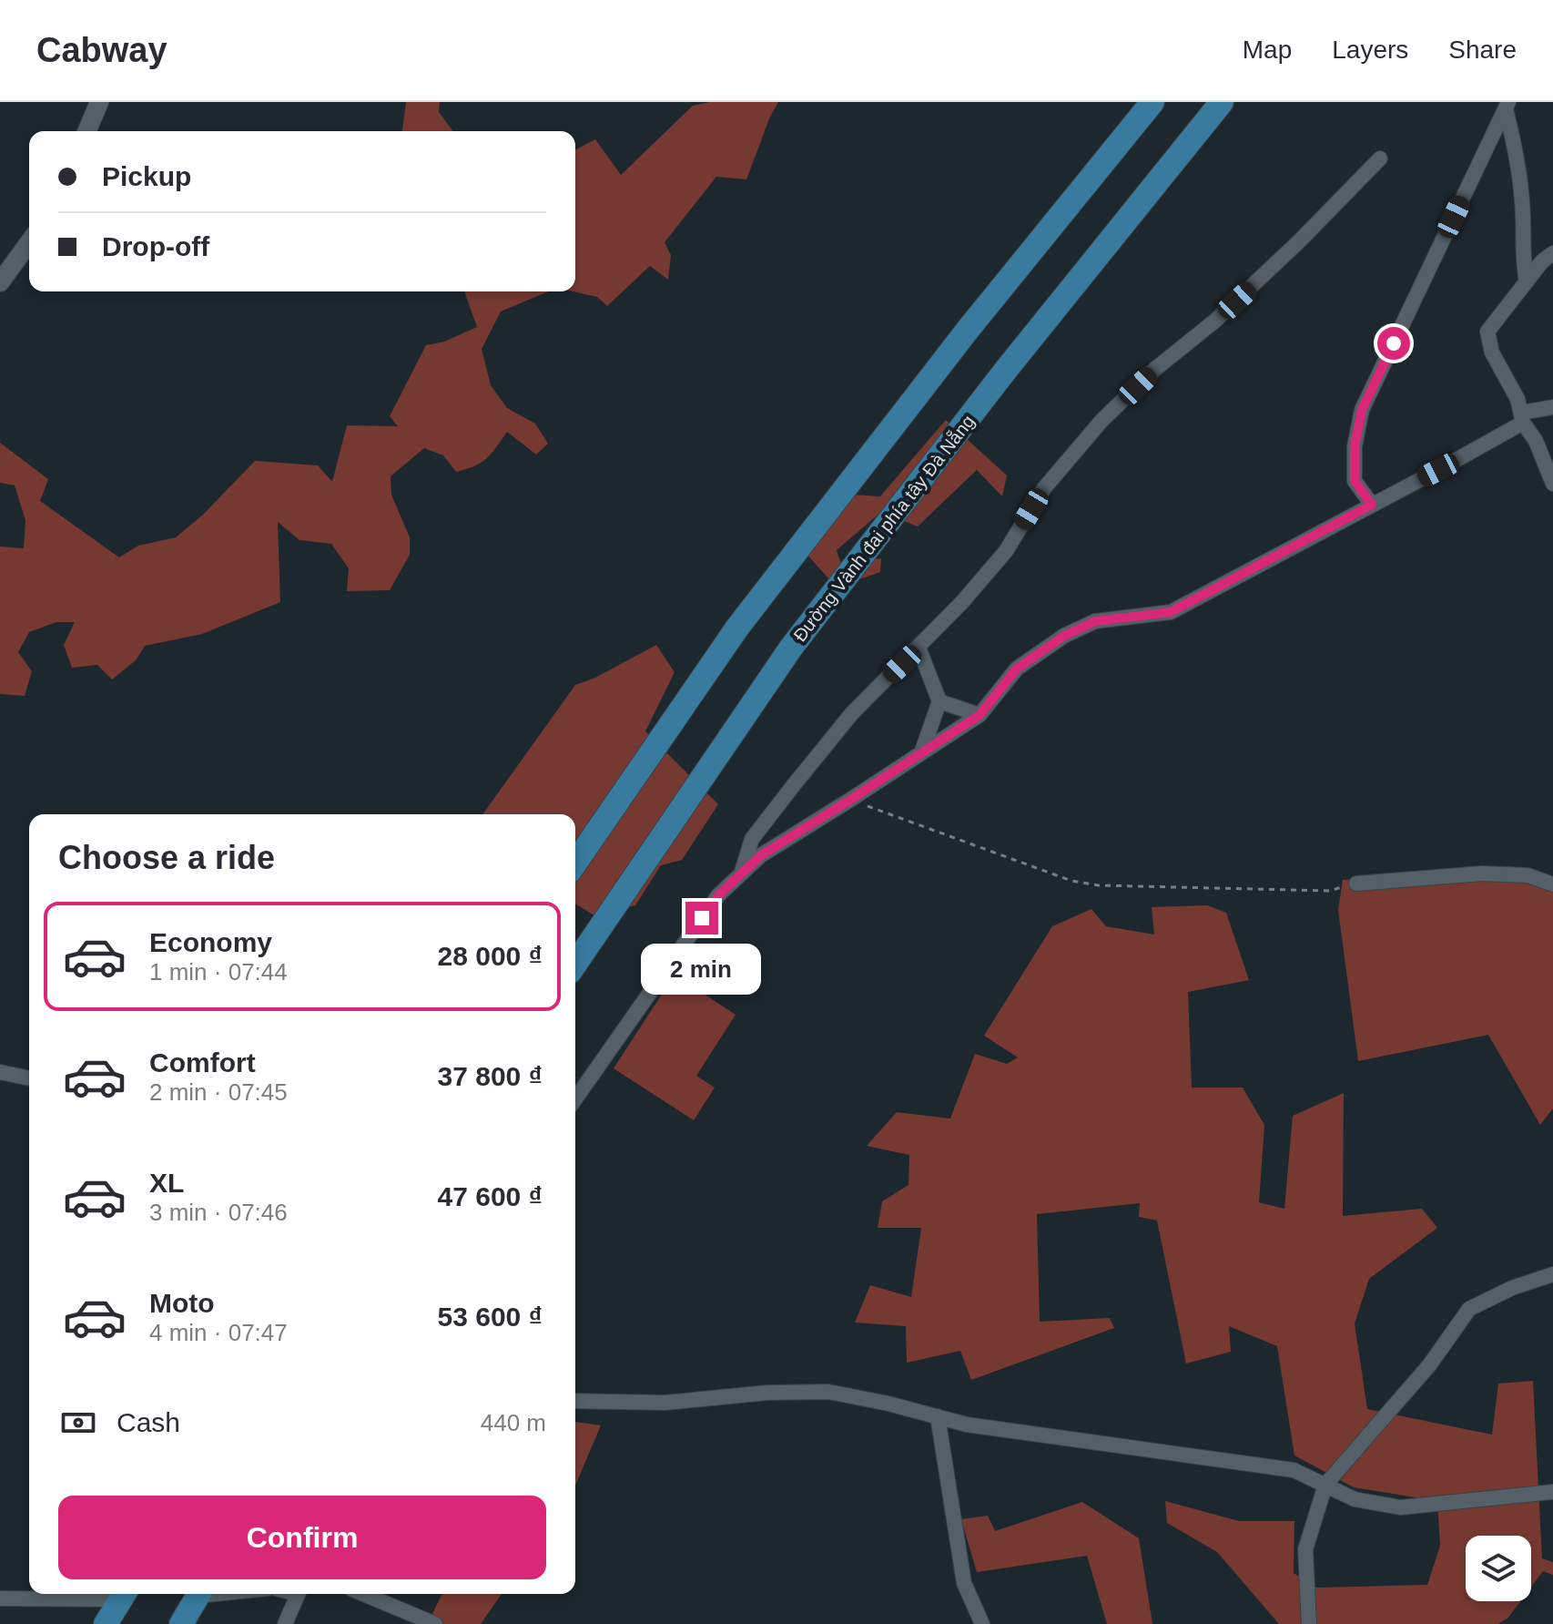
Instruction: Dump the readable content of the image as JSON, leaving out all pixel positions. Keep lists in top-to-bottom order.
{
  "streets": {
    "main road": ["Đường Vành đai phía tây Đà Nẵng"]
  },
  "page": {
    "header": "Cabway",
    "nav": ["Map", "Layers", "Share"],
    "banner": ["Pickup", "Drop-off"],
    "heading": "Choose a ride",
    "list": [
      {
        "name": "Economy",
        "note": "1 min · 07:44",
        "value": "28 000 ₫"
      },
      {
        "name": "Comfort",
        "note": "2 min · 07:45",
        "value": "37 800 ₫"
      },
      {
        "name": "XL",
        "note": "3 min · 07:46",
        "value": "47 600 ₫"
      },
      {
        "name": "Moto",
        "note": "4 min · 07:47",
        "value": "53 600 ₫"
      }
    ],
    "bubble": "2 min",
    "pay": ["Cash", "440 m"],
    "buttons": "Confirm"
  }
}
